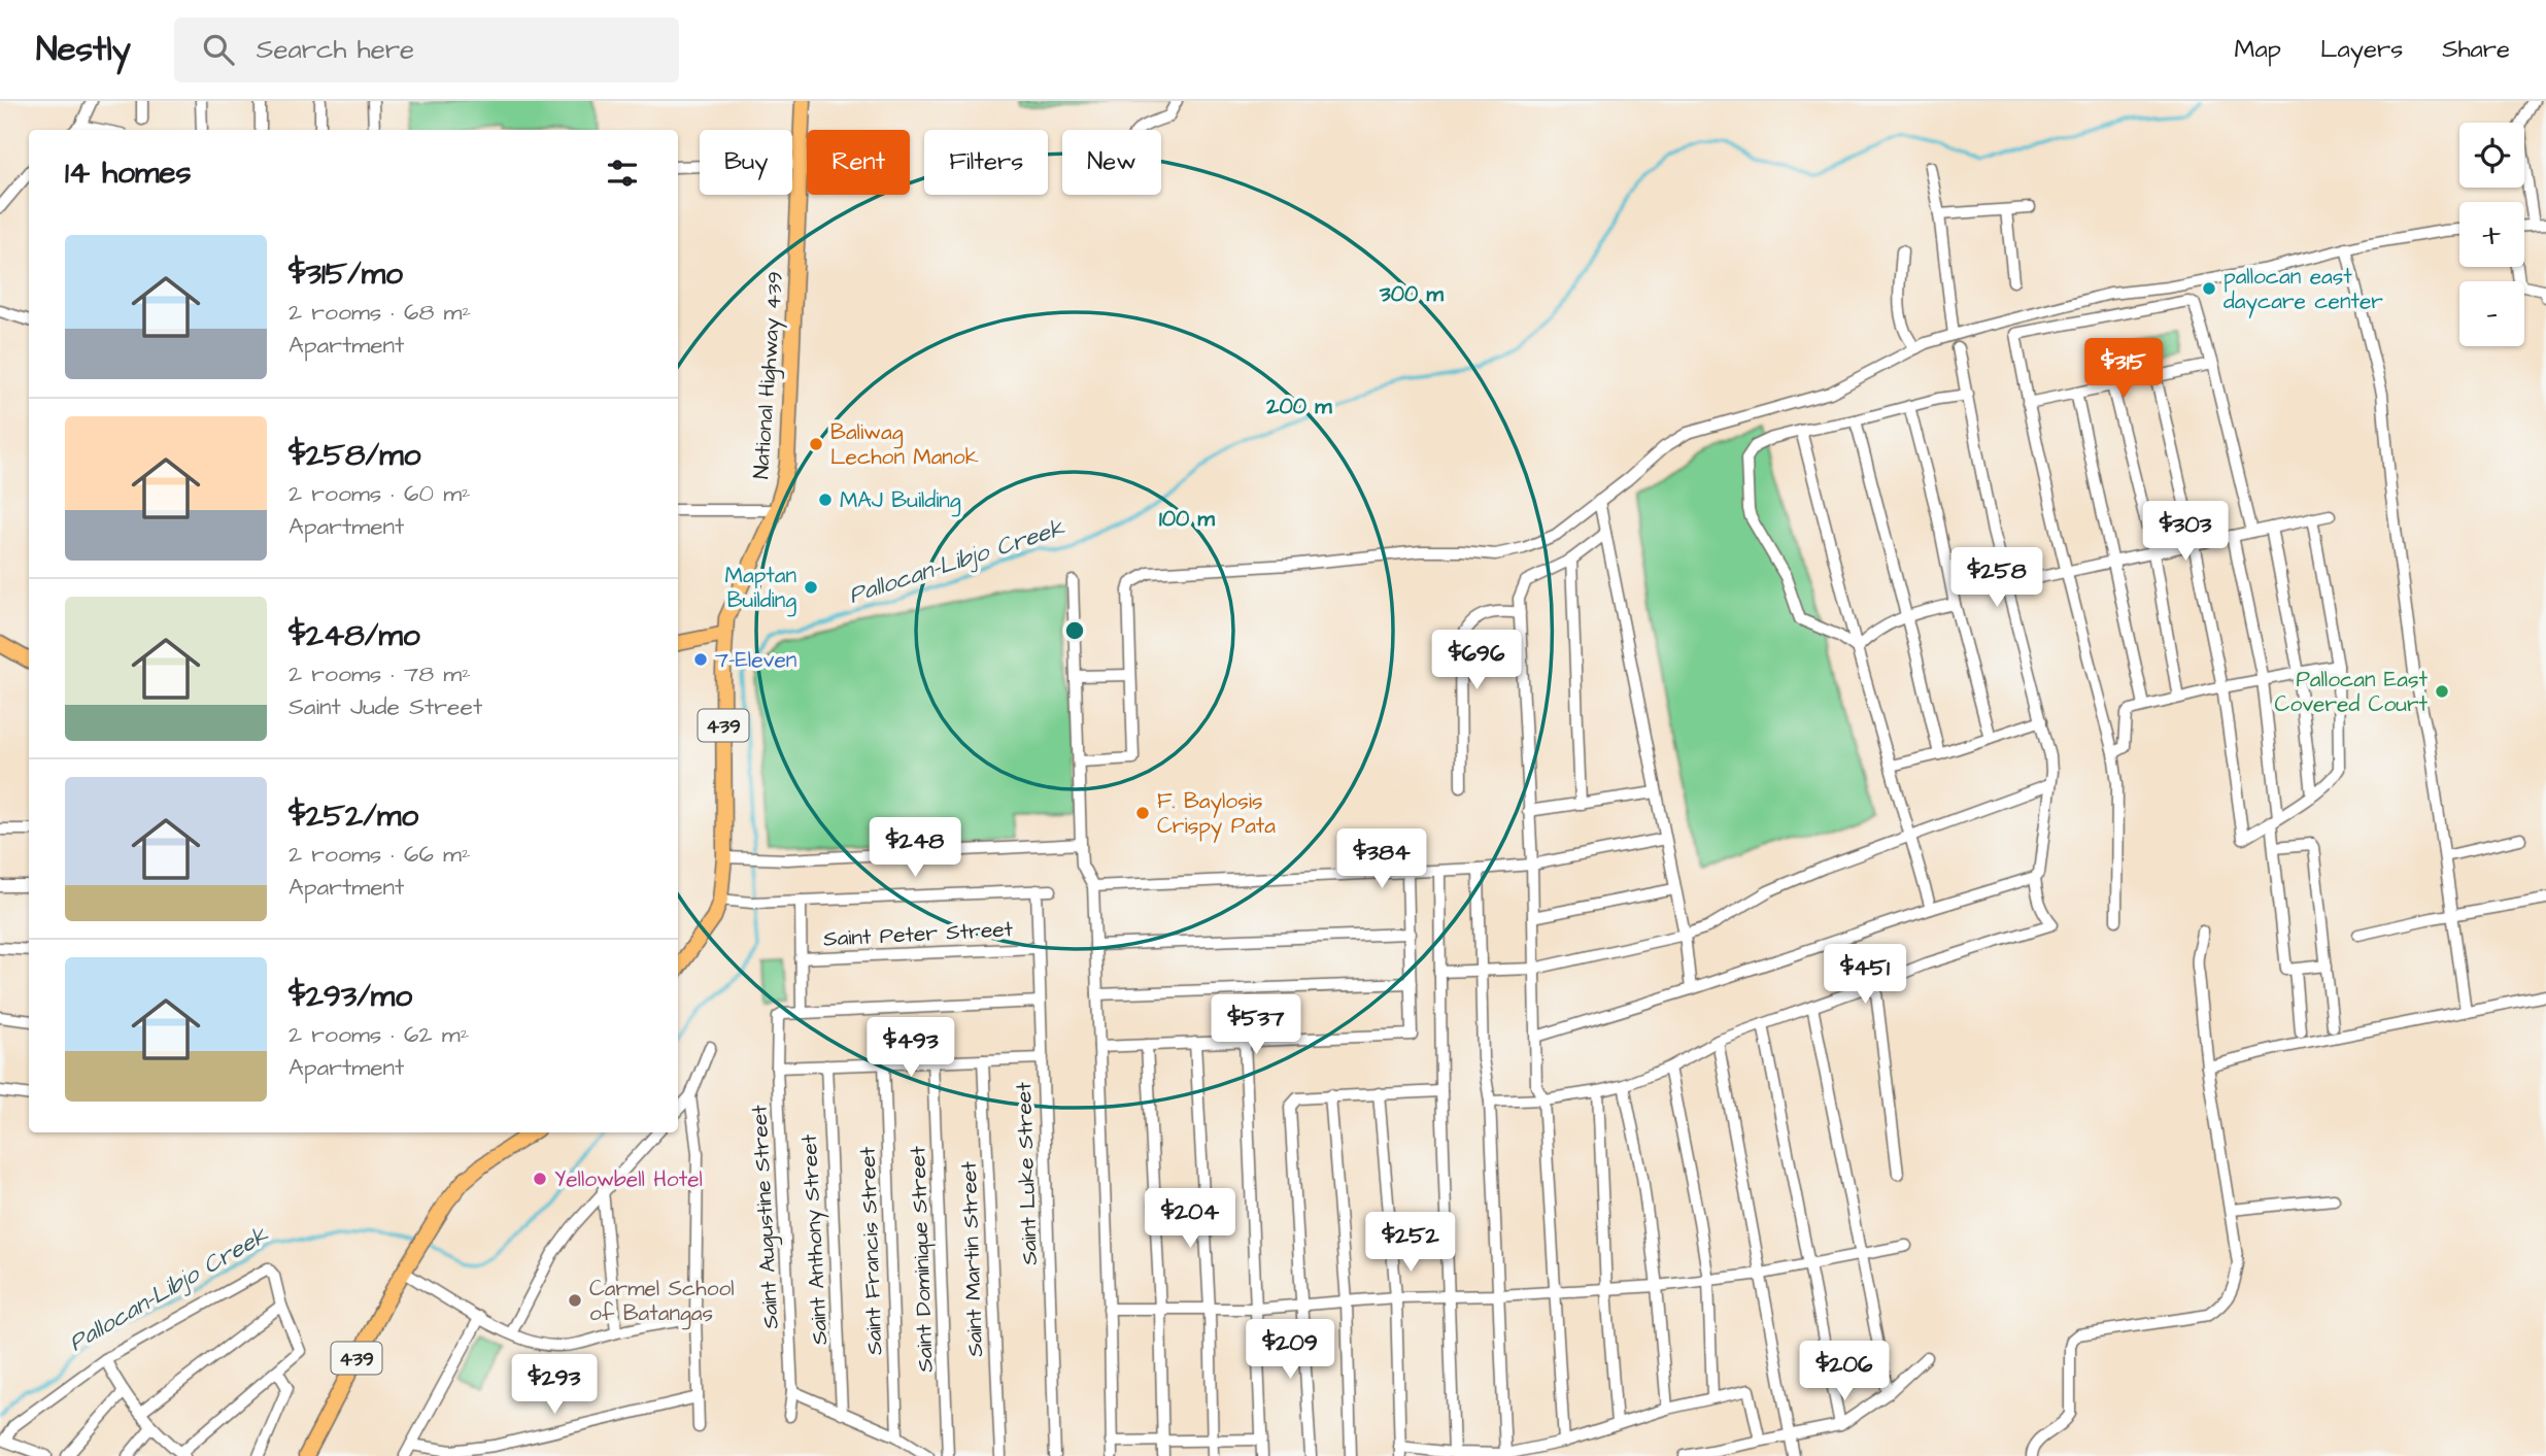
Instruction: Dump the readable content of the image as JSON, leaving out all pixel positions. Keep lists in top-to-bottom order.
{
  "streets": {
    "main road": ["National Highway 439", "439"],
    "street": [
      "Saint Peter Street",
      "Saint Luke Street",
      "Saint Augustine Street",
      "Saint Anthony Street",
      "Saint Francis Street",
      "Saint Dominique Street",
      "Saint Martin Street"
    ]
  },
  "crossings": [
    ["Saint Peter Street", "Saint Luke Street"]
  ],
  "water": ["Pallocan-Libjo Creek"],
  "places": [
    "pallocan east daycare center",
    "Baliwag Lechon Manok",
    "MAJ Building",
    "Maptan Building",
    "7-Eleven",
    "Pallocan East Covered Court",
    "F. Baylosis Crispy Pata",
    "Yellowbell Hotel",
    "Carmel School of Batangas"
  ],
  "page": {
    "header": "Nestly",
    "search": "Search here",
    "nav": ["Map", "Layers", "Share"],
    "map_buttons": ["+", "−"],
    "chip": [
      "Buy",
      "Rent",
      "Filters",
      "New"
    ],
    "heading": "14 homes",
    "list": [
      {
        "name": "$315/mo",
        "note": "2 rooms · 68 m² · Apartment"
      },
      {
        "name": "$258/mo",
        "note": "2 rooms · 60 m² · Apartment"
      },
      {
        "name": "$248/mo",
        "note": "2 rooms · 78 m² · Saint Jude Street"
      },
      {
        "name": "$252/mo",
        "note": "2 rooms · 66 m² · Apartment"
      },
      {
        "name": "$293/mo",
        "note": "2 rooms · 62 m² · Apartment"
      }
    ],
    "price": [
      "$315",
      "$303",
      "$258",
      "$696",
      "$248",
      "$384",
      "$451",
      "$537",
      "$493",
      "$204",
      "$252",
      "$209",
      "$206",
      "$293"
    ]
  },
  "rings": ["300 m", "200 m", "100 m"]
}
